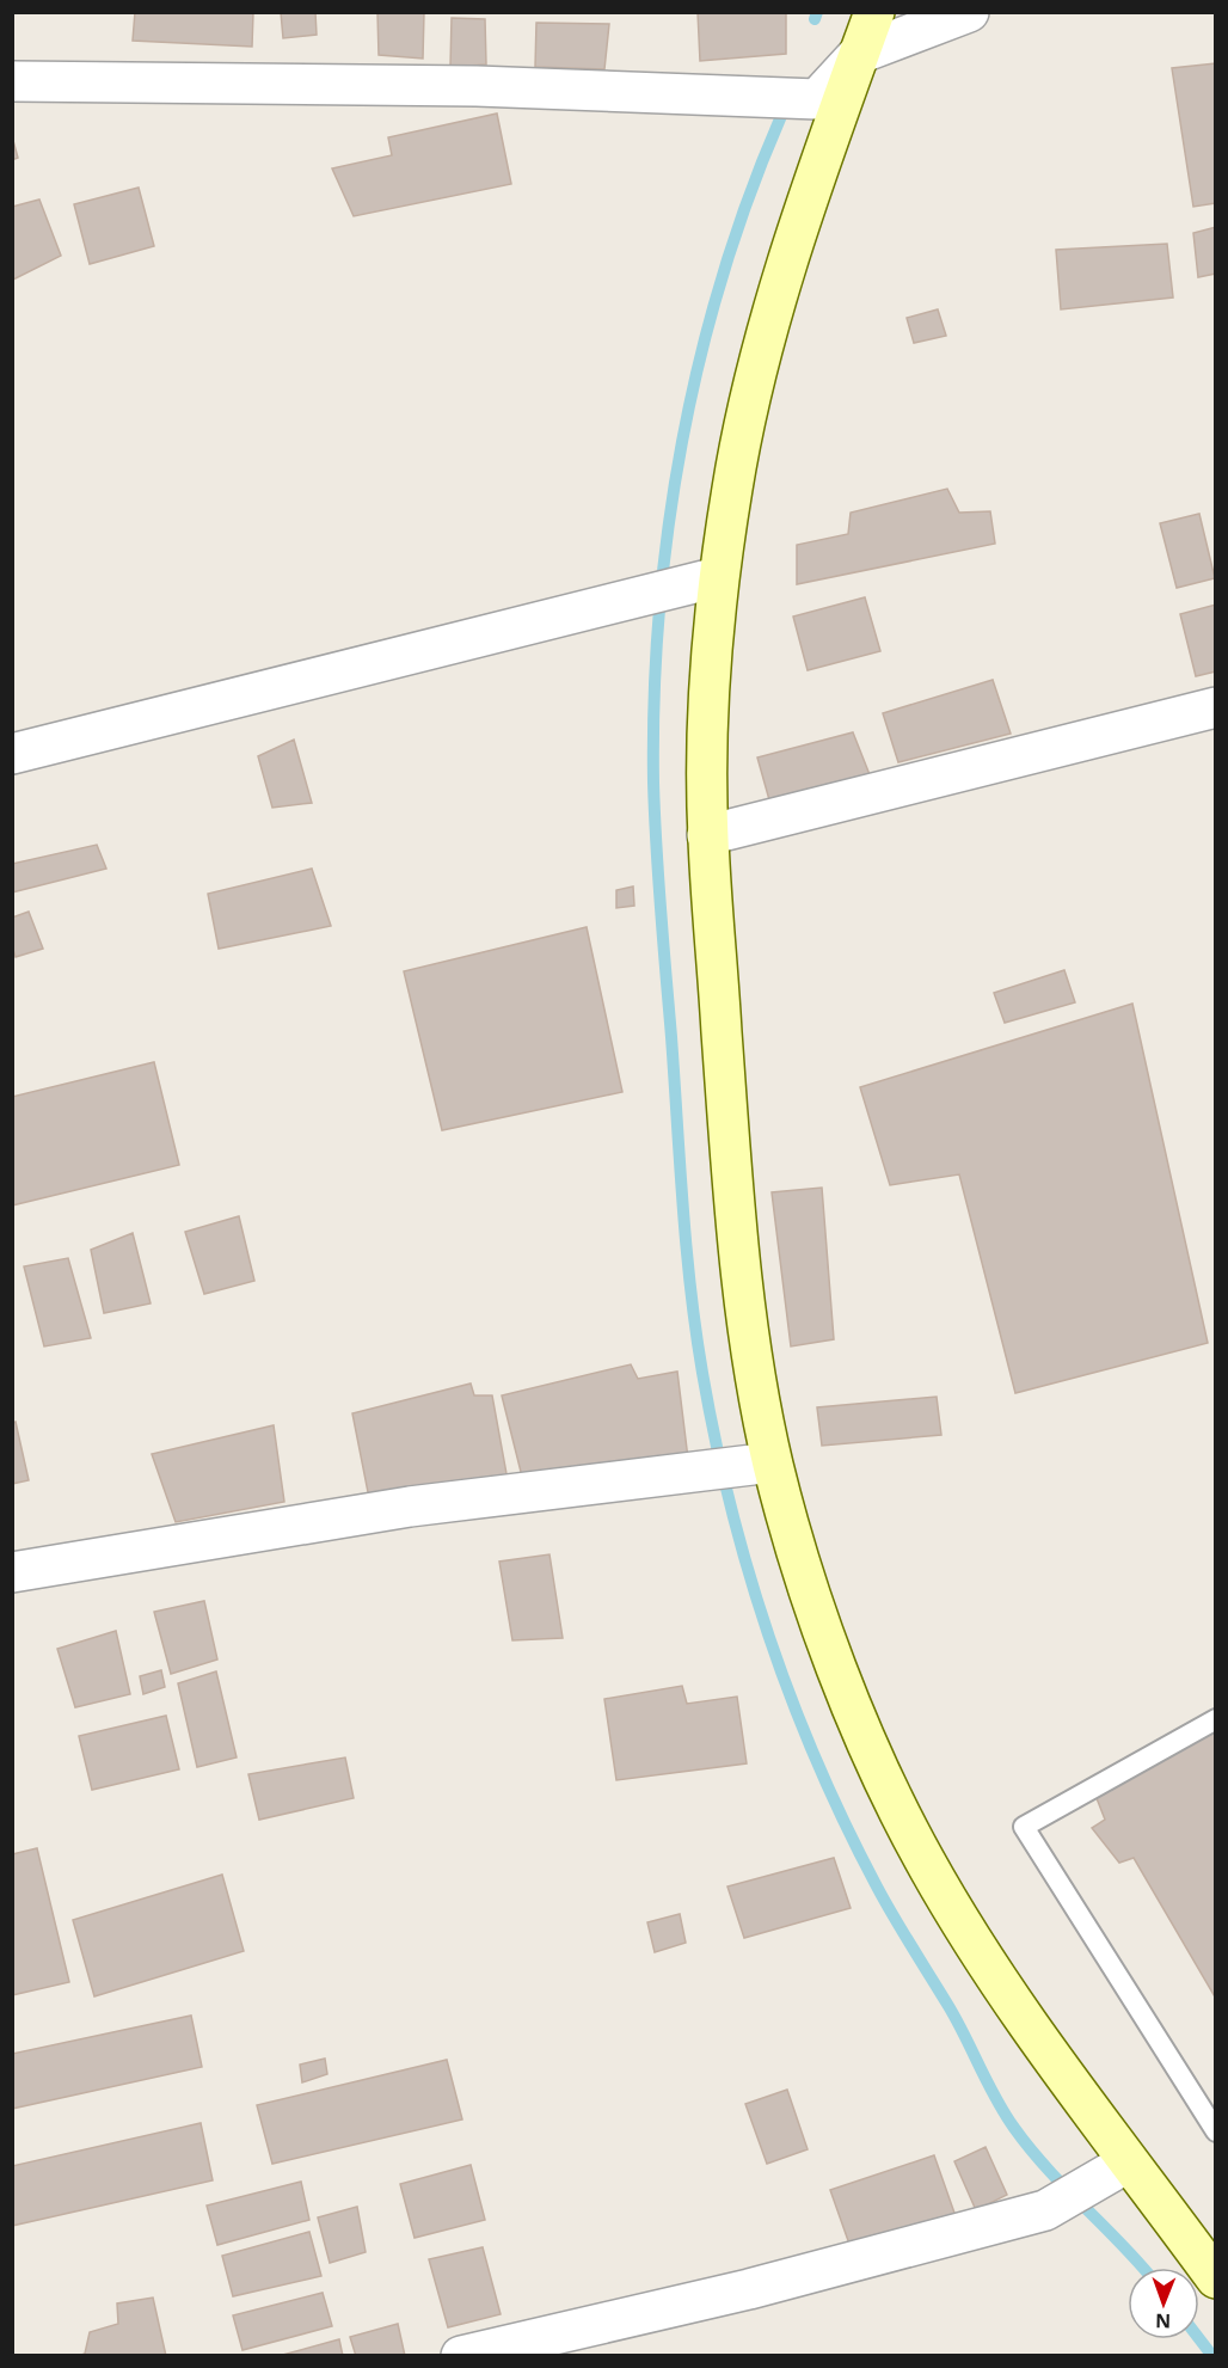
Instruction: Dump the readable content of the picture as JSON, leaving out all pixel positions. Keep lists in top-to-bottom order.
{
  "north": "bottom"
}
